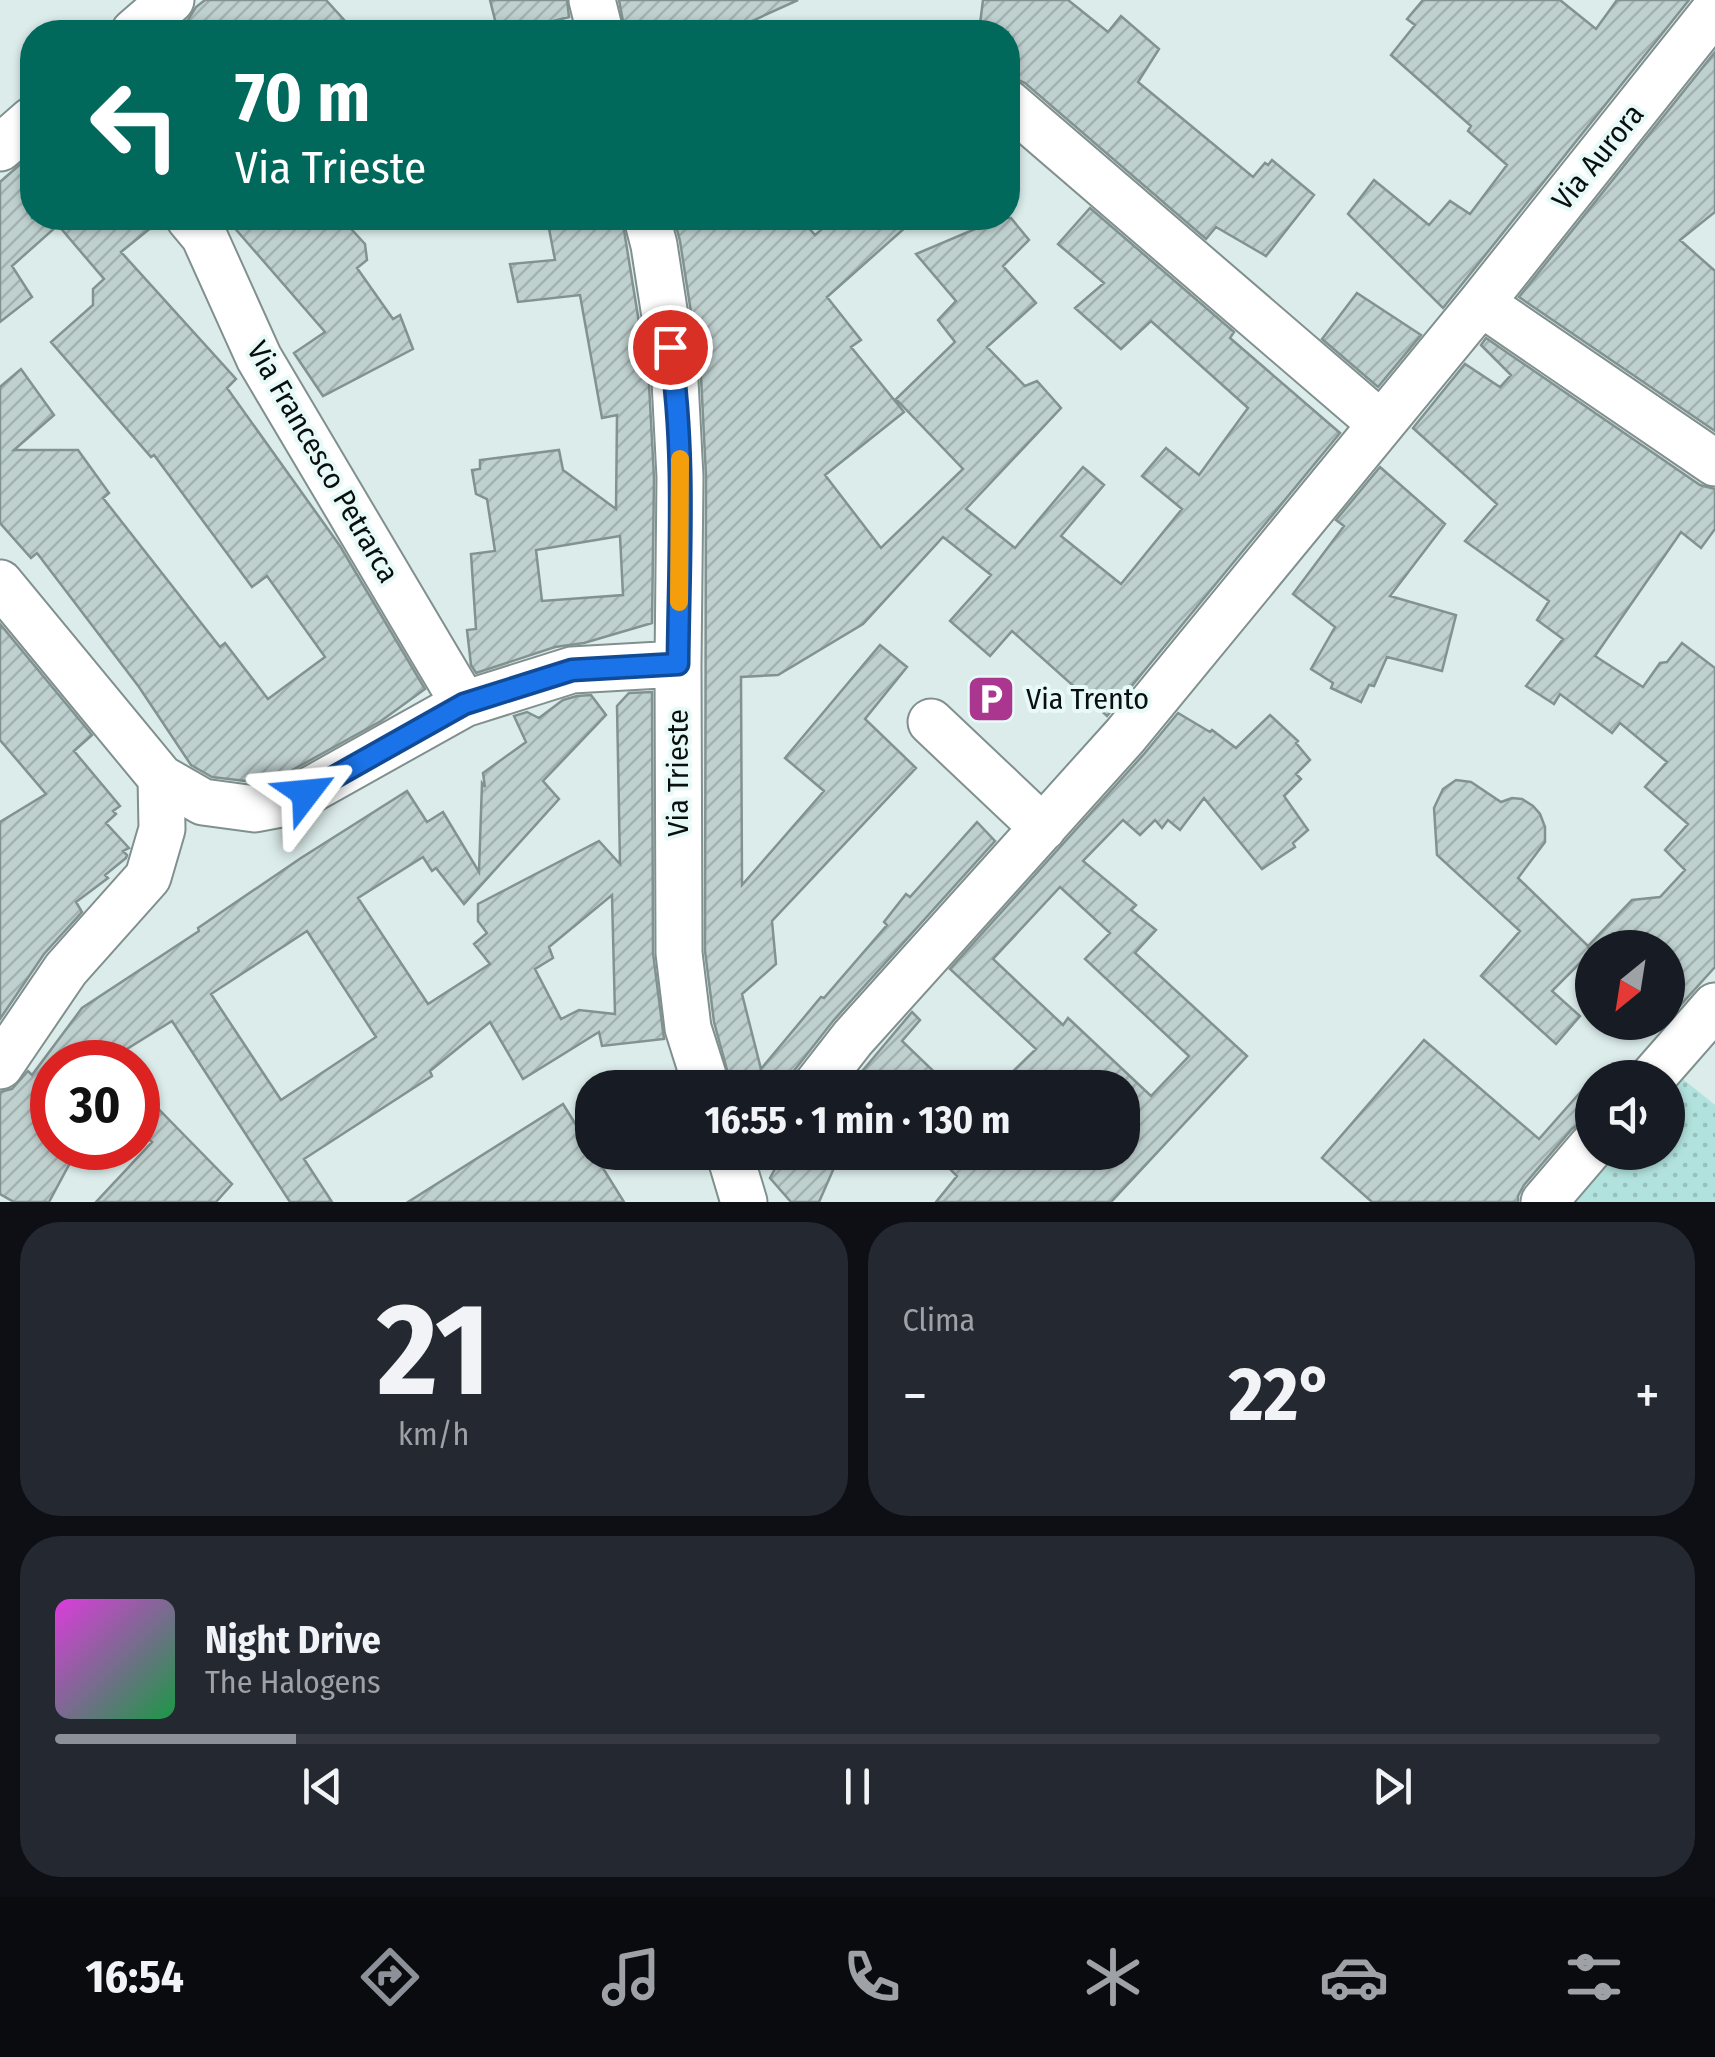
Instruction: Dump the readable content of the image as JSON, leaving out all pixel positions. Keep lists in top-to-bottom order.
{
  "streets": {
    "street": ["Via Aurora", "Via Francesco Petrarca", "Via Trieste"]
  },
  "places": {
    "parking": ["Via Trento"]
  },
  "north": "bottom left",
  "page": {
    "turn": ["70 m", "Via Trieste"],
    "limit": "30",
    "trip": "16:55 · 1 min · 130 m",
    "tile": [
      ["21", "km/h"],
      "Clima"
    ],
    "heat": ["−", "22°", "+"],
    "song": ["Night Drive", "The Halogens"],
    "tabs": "16:54"
  }
}
